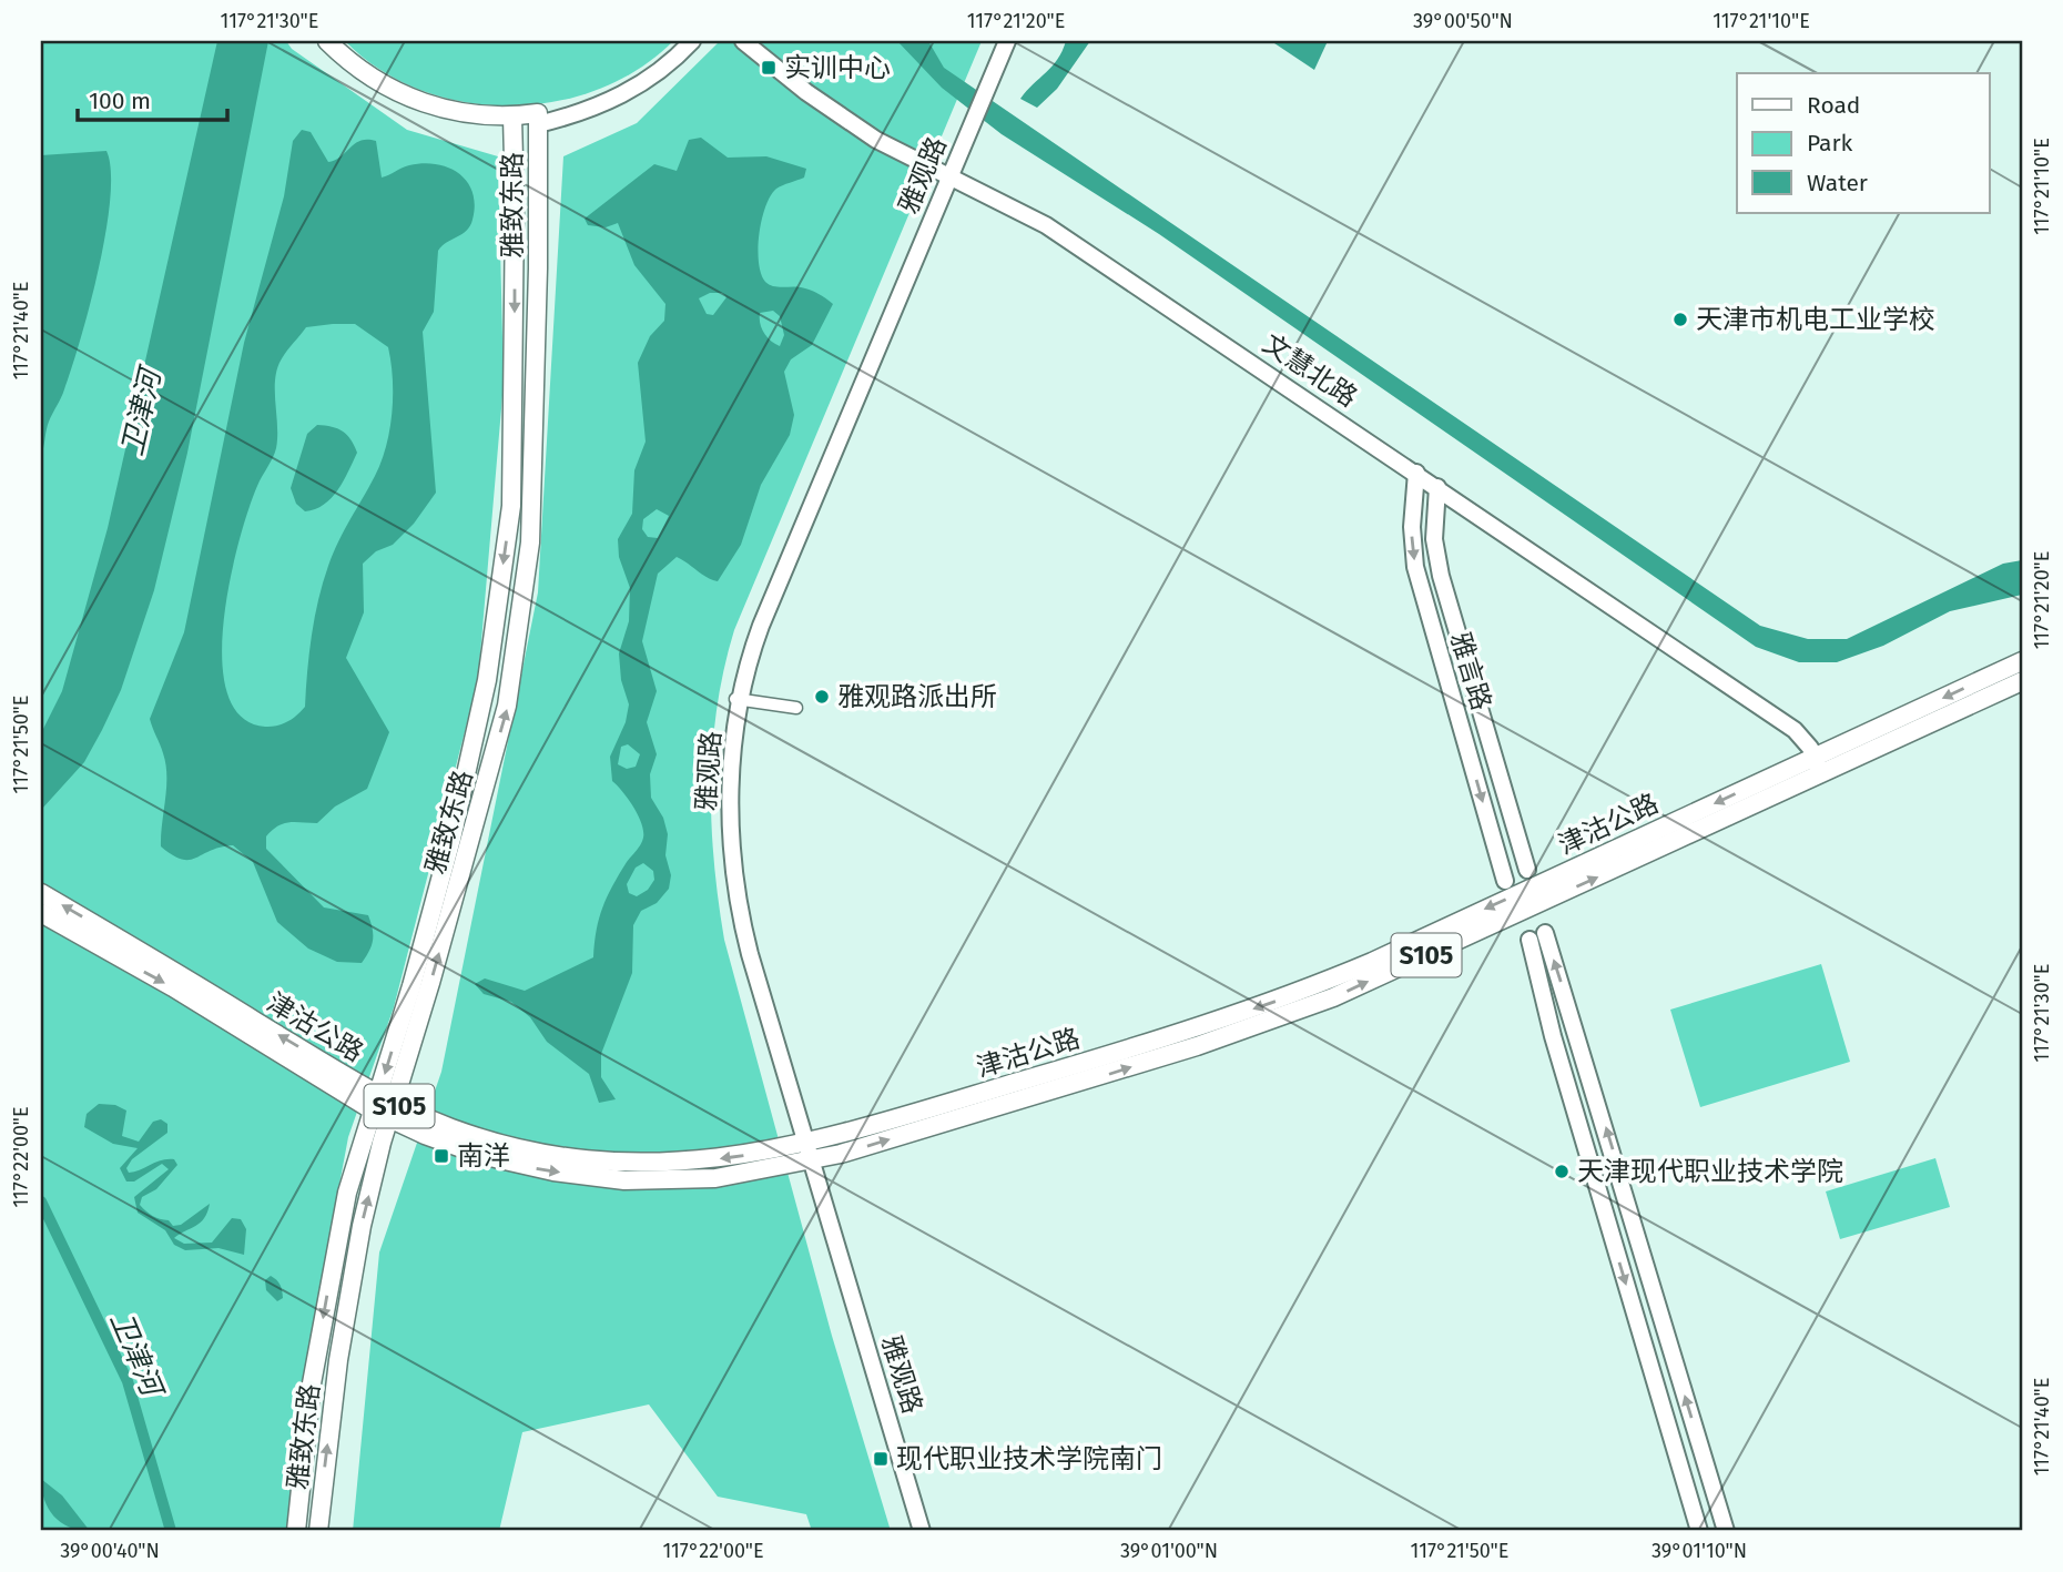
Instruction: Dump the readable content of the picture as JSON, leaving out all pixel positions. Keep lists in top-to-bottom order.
{
  "streets": {
    "main road": [
      "雅观路",
      "雅致东路",
      "文慧北路",
      "雅言路",
      "津沽公路",
      "S105"
    ]
  },
  "crossings": [
    ["雅观路", "文慧北路"],
    ["雅观路", "津沽公路"],
    ["雅致东路", "津沽公路"],
    ["文慧北路", "雅言路"],
    ["文慧北路", "津沽公路"]
  ],
  "water": ["卫津河"],
  "places": {
    "transit": ["实训中心", "南洋", "现代职业技术学院南门"],
    "other": ["天津市机电工业学校", "雅观路派出所", "天津现代职业技术学院"]
  },
  "legend": ["Road", "Park", "Water"],
  "scale_bar": "100 m",
  "coordinates": [
    "117°21'30\"E",
    "117°21'20\"E",
    "39°00'50\"N",
    "117°21'10\"E",
    "117°21'40\"E",
    "117°21'50\"E",
    "117°22'00\"E",
    "39°00'40\"N",
    "39°01'00\"N",
    "39°01'10\"N"
  ]
}
